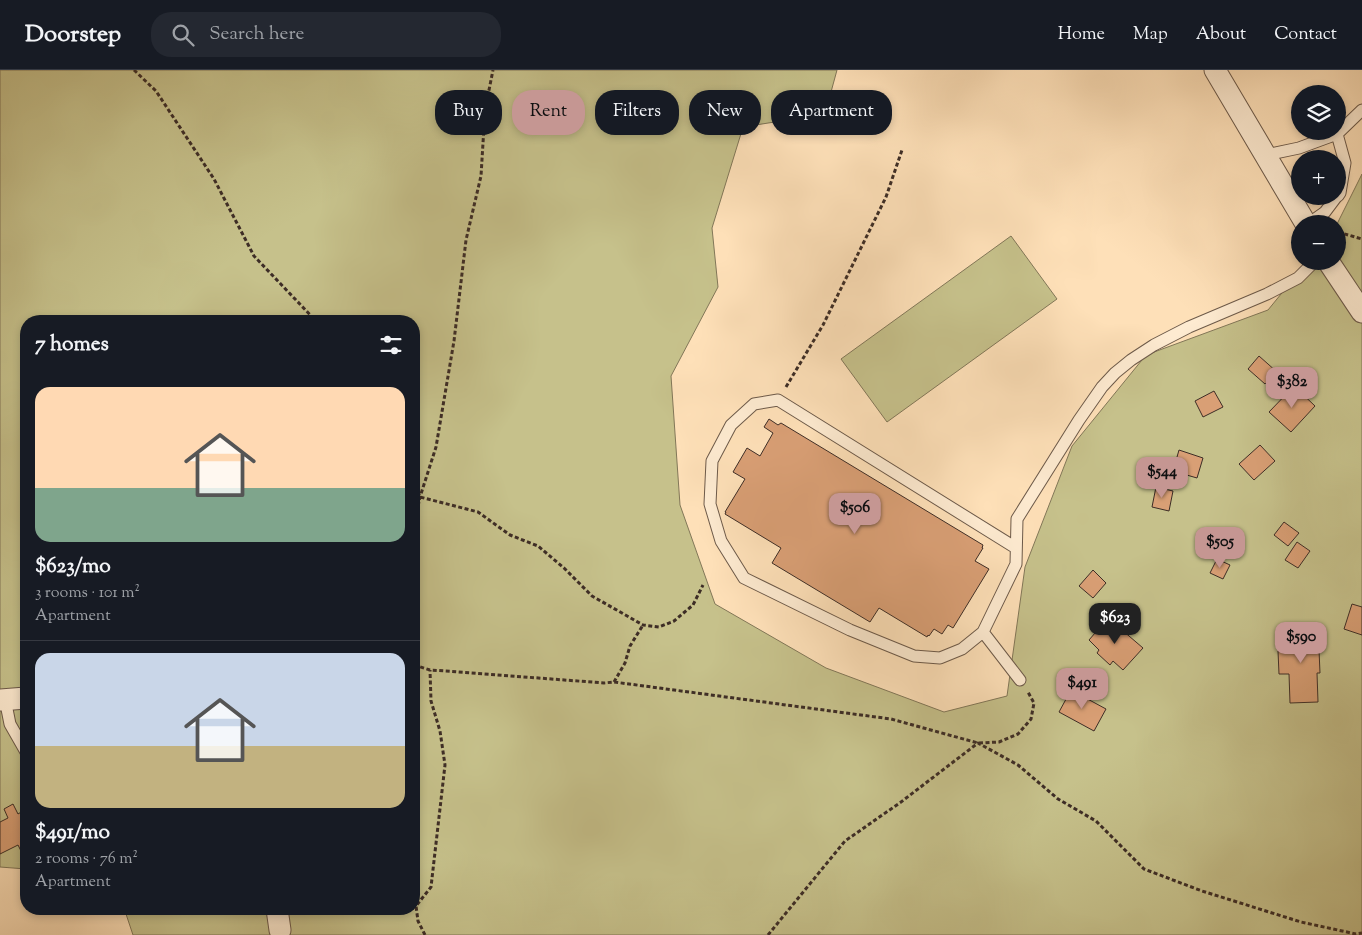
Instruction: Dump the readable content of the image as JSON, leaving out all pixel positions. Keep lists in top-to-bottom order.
{
  "page": {
    "header": "Doorstep",
    "search": "Search here",
    "nav": [
      "Home",
      "Map",
      "About",
      "Contact"
    ],
    "map_buttons": ["+", "−"],
    "chip": [
      "Buy",
      "Rent",
      "Filters",
      "New",
      "Apartment"
    ],
    "heading": "7 homes",
    "price": [
      "$382",
      "$544",
      "$506",
      "$505",
      "$623",
      "$590",
      "$491"
    ],
    "list": [
      {
        "name": "$623/mo",
        "note": "3 rooms · 101 m² · Apartment"
      },
      {
        "name": "$491/mo",
        "note": "2 rooms · 76 m² · Apartment"
      }
    ]
  }
}
